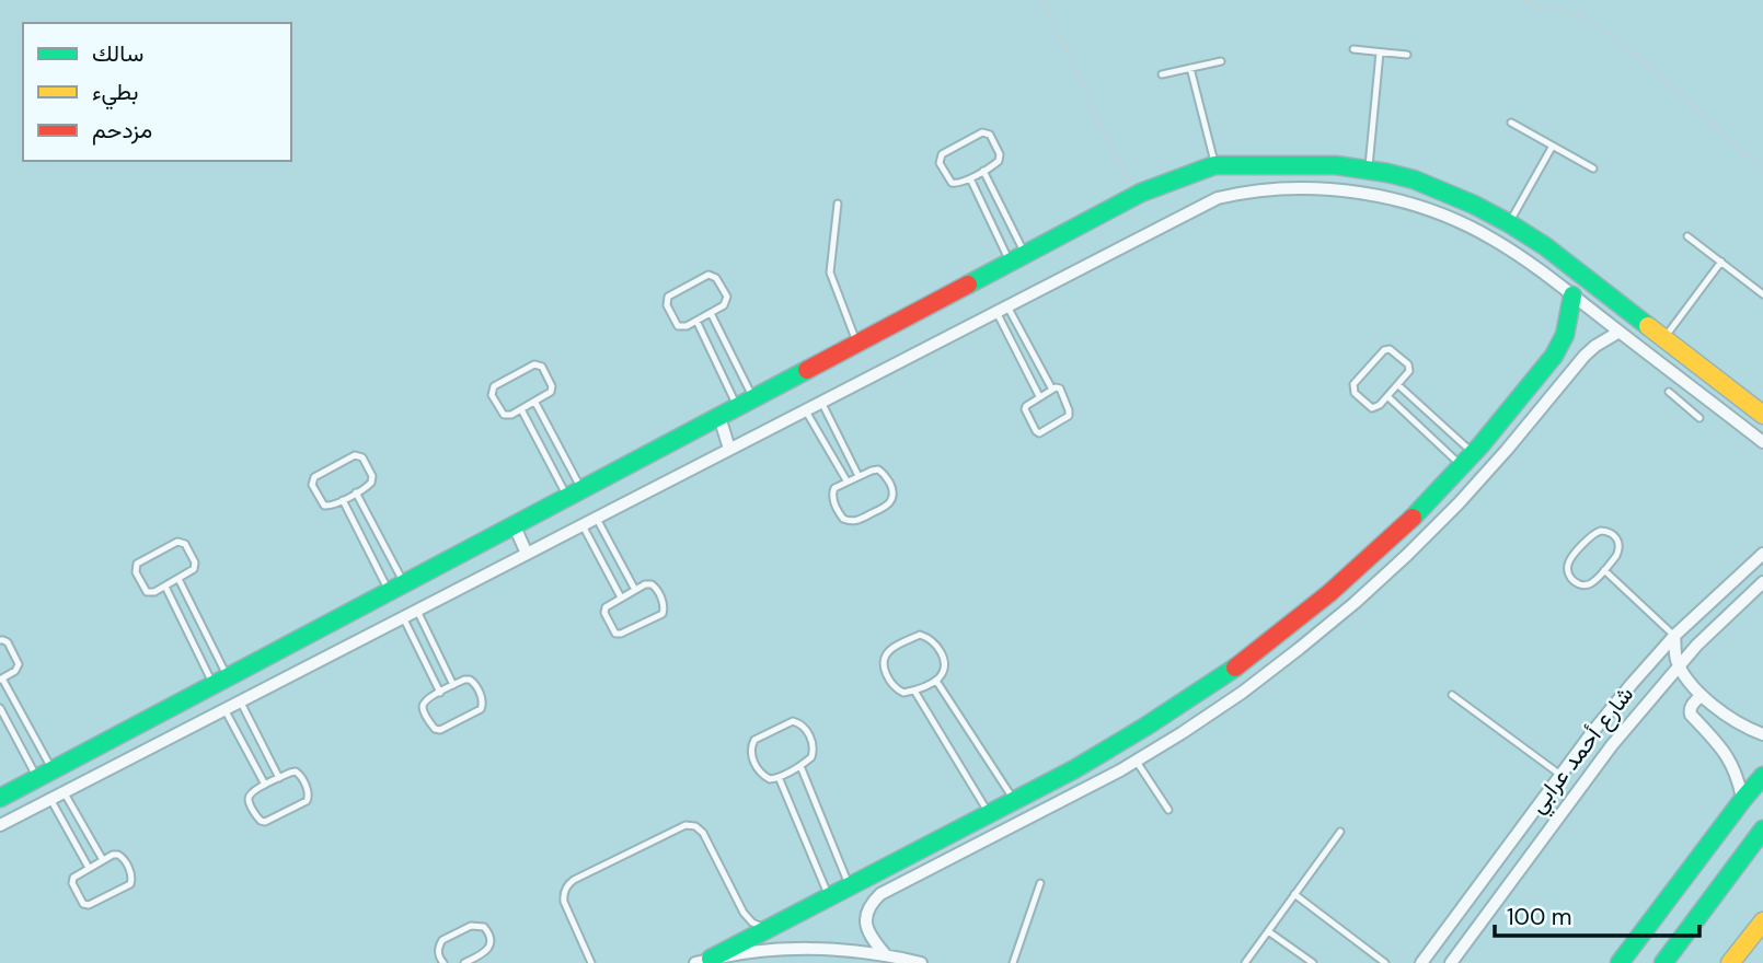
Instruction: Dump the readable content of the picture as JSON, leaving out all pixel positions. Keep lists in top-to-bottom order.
{
  "streets": {
    "street": ["شارع أحمد عرابي"]
  },
  "legend": ["سالك", "بطيء", "مزدحم"],
  "scale_bar": "100 m"
}
